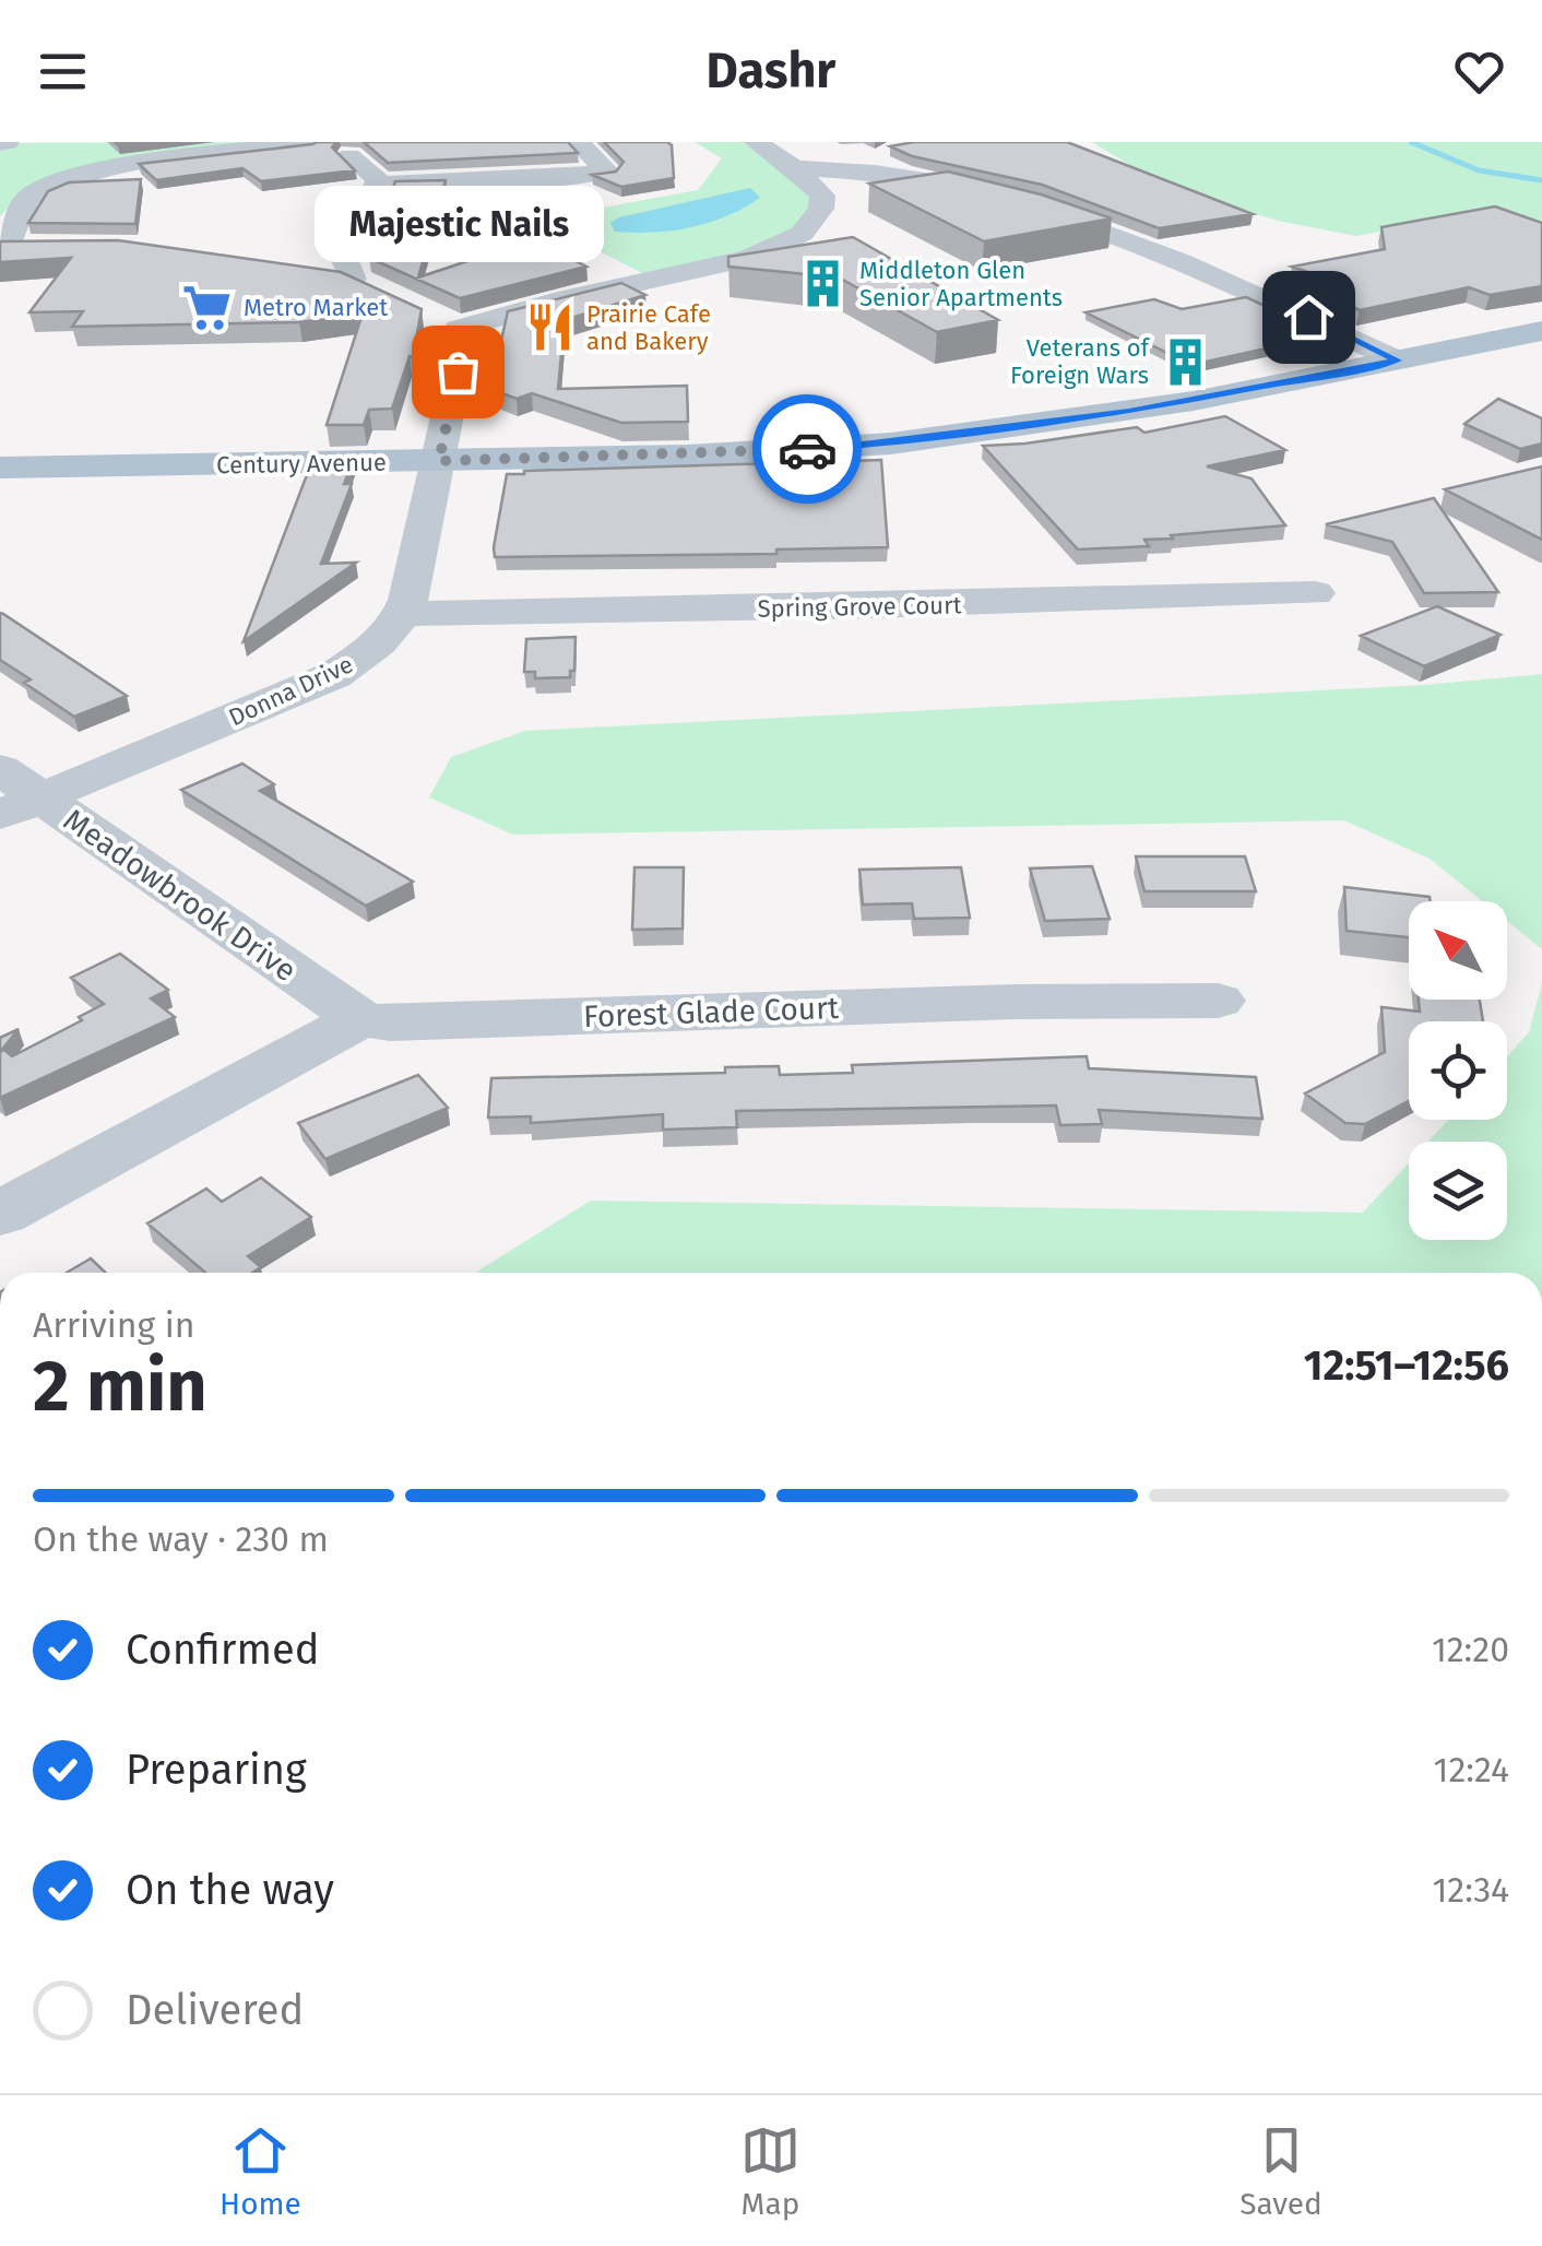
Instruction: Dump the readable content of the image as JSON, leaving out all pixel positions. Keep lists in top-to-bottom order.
{
  "streets": {
    "main road": ["Century Avenue"],
    "street": [
      "Spring Grove Court",
      "Donna Drive",
      "Meadowbrook Drive",
      "Forest Glade Court"
    ]
  },
  "crossings": [
    ["Spring Grove Court", "Donna Drive"],
    ["Donna Drive", "Meadowbrook Drive"],
    ["Meadowbrook Drive", "Forest Glade Court"]
  ],
  "places": {
    "building": ["Middleton Glen Senior Apartments", "Veterans of Foreign Wars"],
    "supermarket": ["Metro Market"],
    "restaurant": ["Prairie Cafe and Bakery"],
    "other": ["Majestic Nails"]
  },
  "north": "top left",
  "page": {
    "header": "Dashr",
    "bubble": "Majestic Nails",
    "heading": ["2 min", "Arriving in", "12:51–12:56"],
    "bar": "On the way · 230 m",
    "list": [
      ["Confirmed", "12:20"],
      ["Preparing", "12:24"],
      ["On the way", "12:34"],
      "Delivered"
    ],
    "tabs": ["Home", "Map", "Saved"]
  }
}
